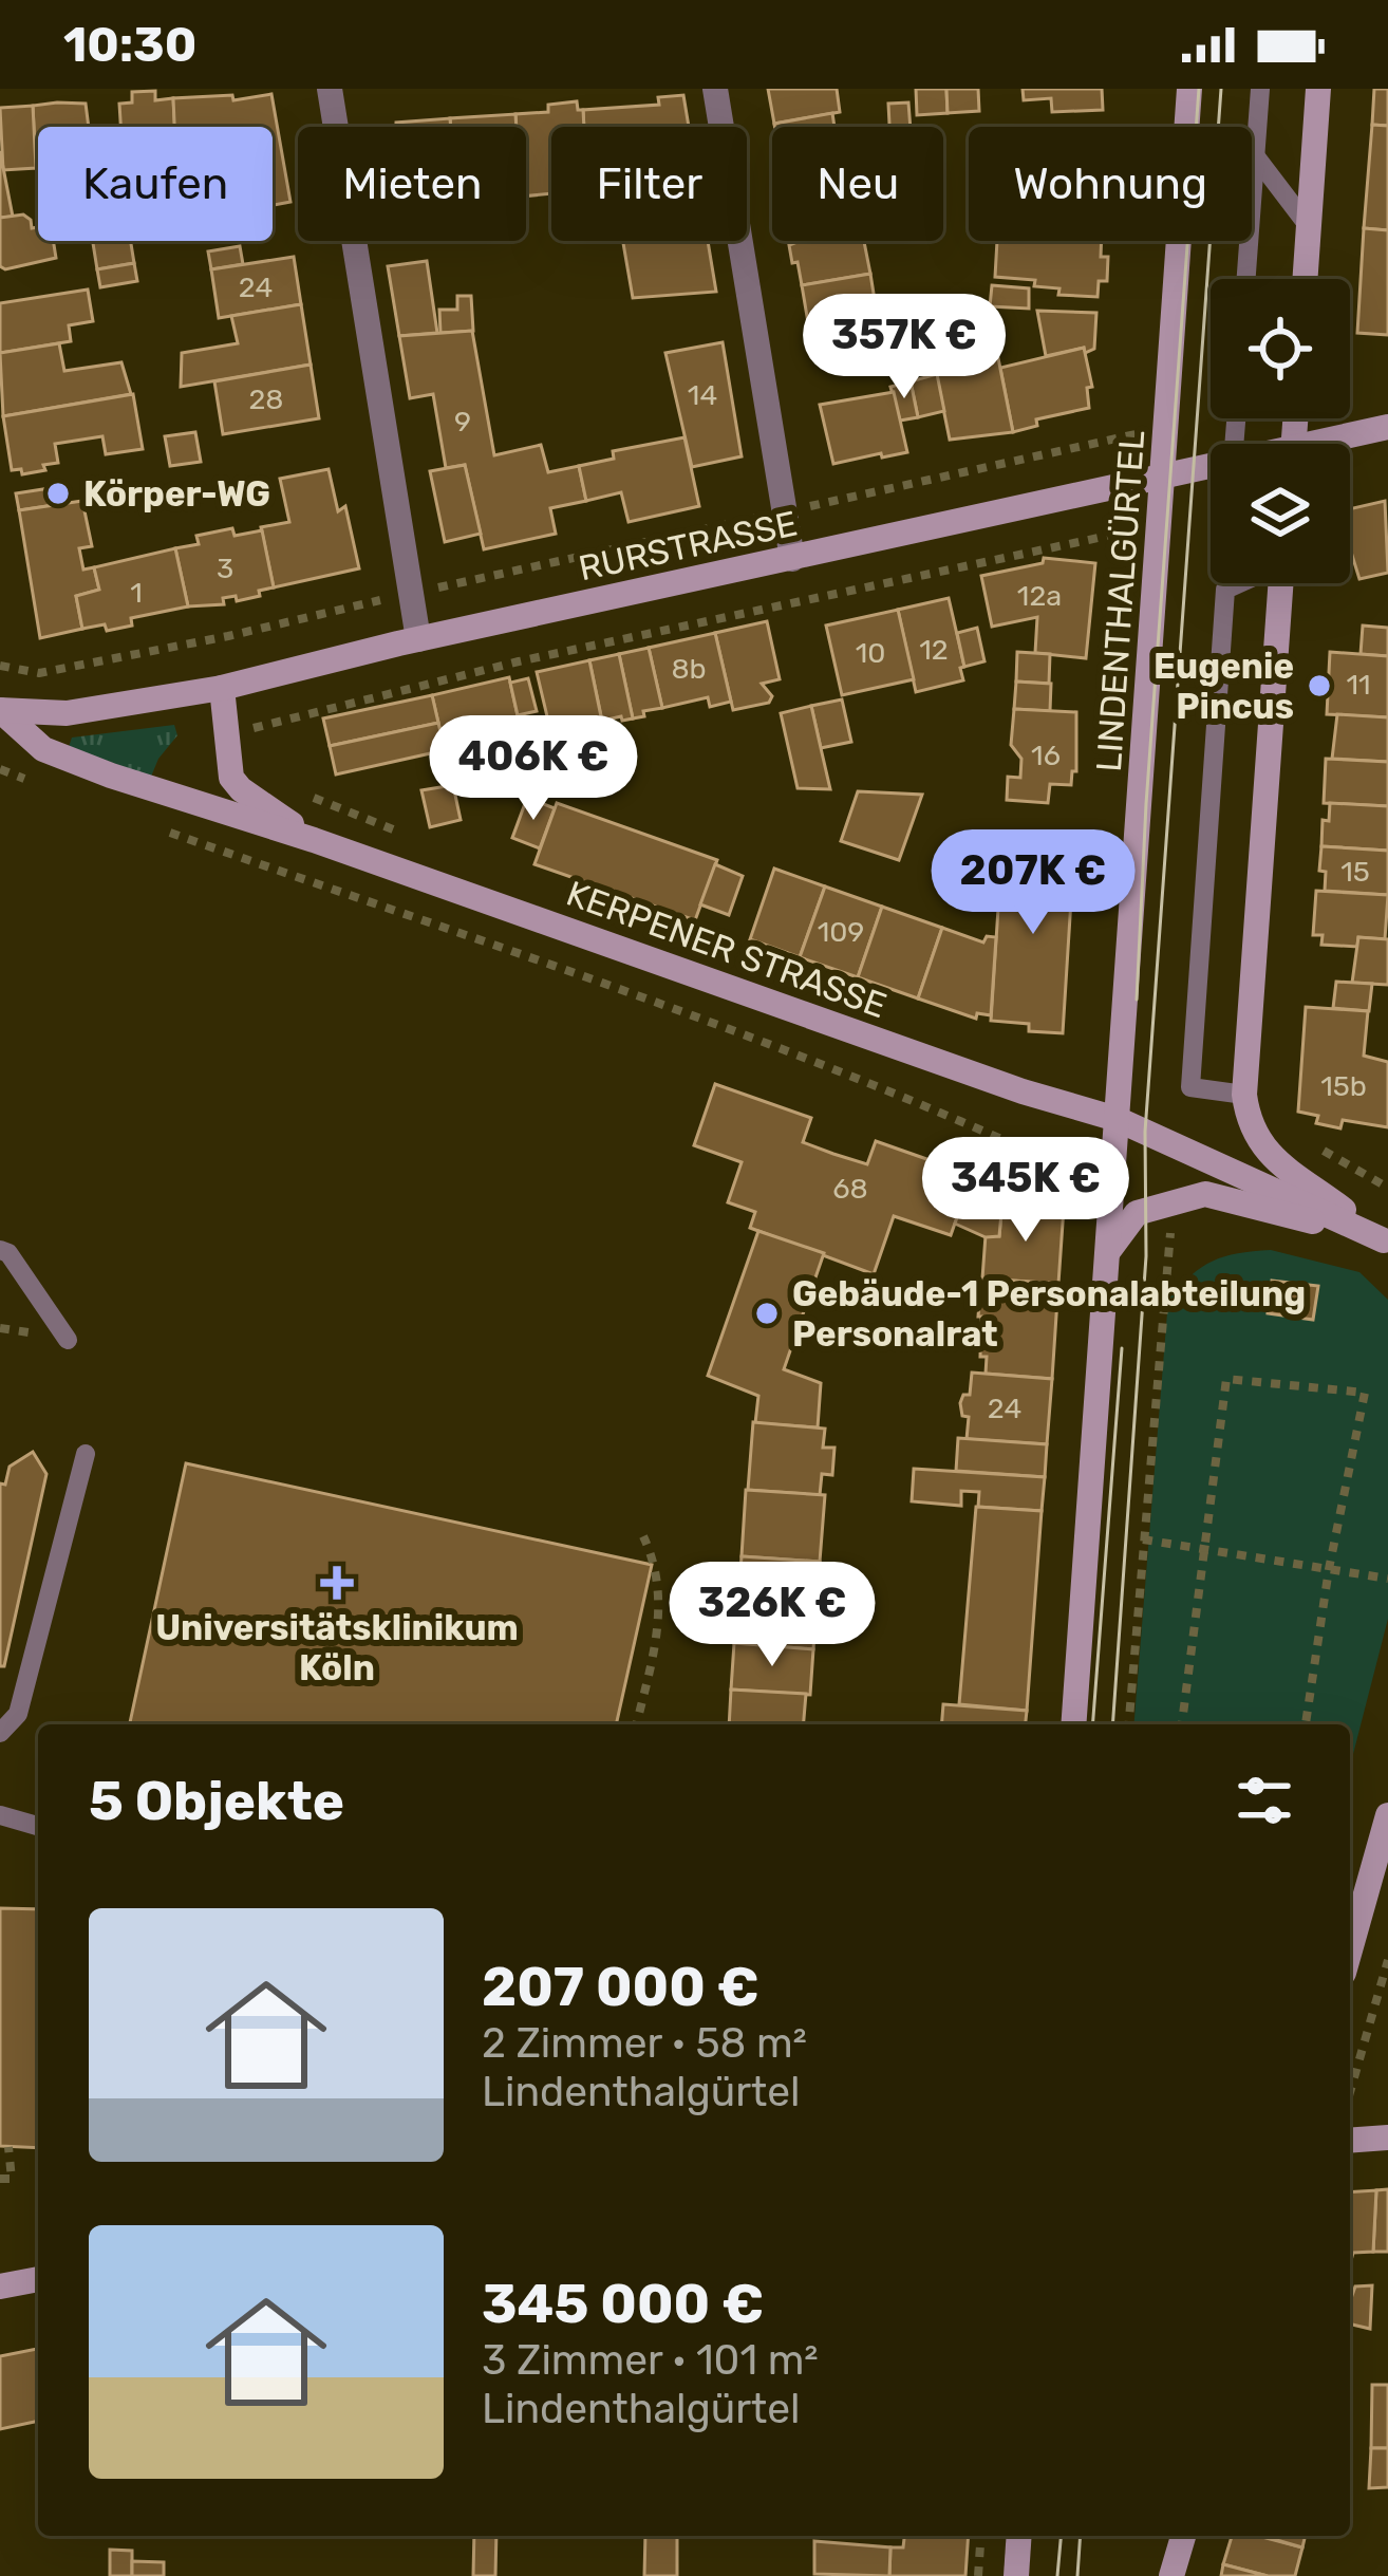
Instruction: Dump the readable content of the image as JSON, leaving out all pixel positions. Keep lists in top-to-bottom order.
{
  "streets": {
    "main road": ["RURSTRASSE", "LINDENTHALGÜRTEL", "KERPENER STRASSE"]
  },
  "crossings": [
    ["RURSTRASSE", "LINDENTHALGÜRTEL"],
    ["RURSTRASSE", "KERPENER STRASSE"],
    ["LINDENTHALGÜRTEL", "KERPENER STRASSE"]
  ],
  "places": {
    "other": ["Körper-WG", "Eugenie Pincus", "Gebäude-1 Personalabteilung Personalrat"],
    "health": ["Universitätsklinikum Köln"]
  },
  "house_numbers": [
    "24",
    "14",
    "28",
    "9",
    "3",
    "1",
    "12a",
    "12",
    "10",
    "8b",
    "11",
    "16",
    "15",
    "109",
    "15b",
    "68",
    "24"
  ],
  "page": {
    "status": "10:30",
    "chip": [
      "Kaufen",
      "Mieten",
      "Filter",
      "Neu",
      "Wohnung"
    ],
    "price": [
      "357K €",
      "406K €",
      "207K €",
      "345K €",
      "326K €"
    ],
    "heading": "5 Objekte",
    "list": [
      {
        "name": "207 000 €",
        "note": "2 Zimmer · 58 m² · Lindenthalgürtel"
      },
      {
        "name": "345 000 €",
        "note": "3 Zimmer · 101 m² · Lindenthalgürtel"
      }
    ]
  }
}
